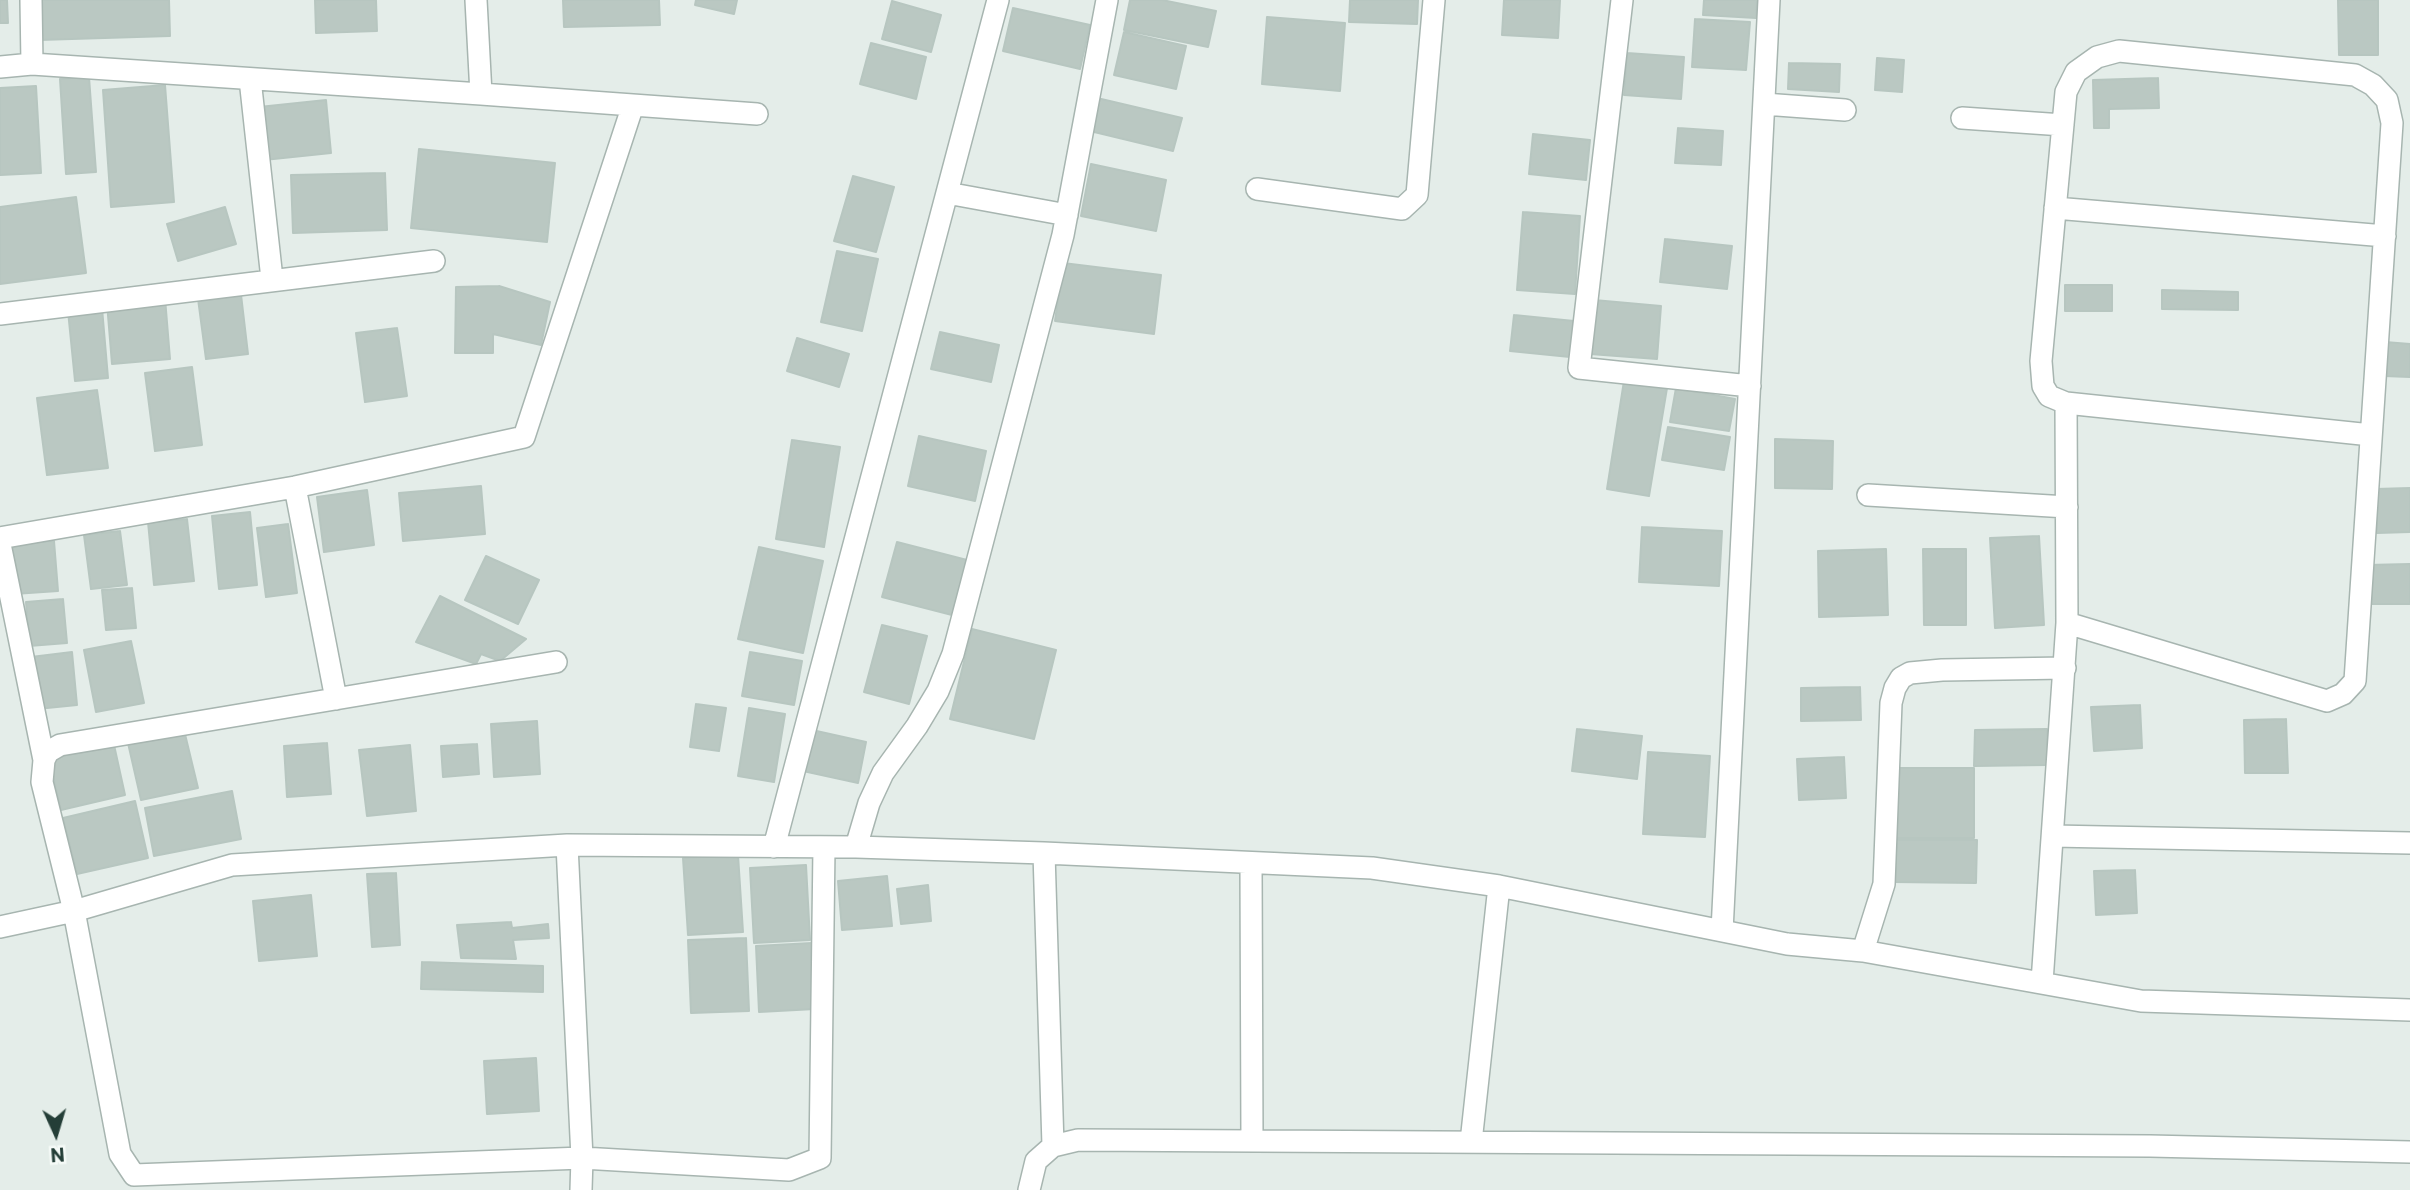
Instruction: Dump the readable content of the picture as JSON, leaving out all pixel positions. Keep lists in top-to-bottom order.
{
  "north": "bottom"
}
